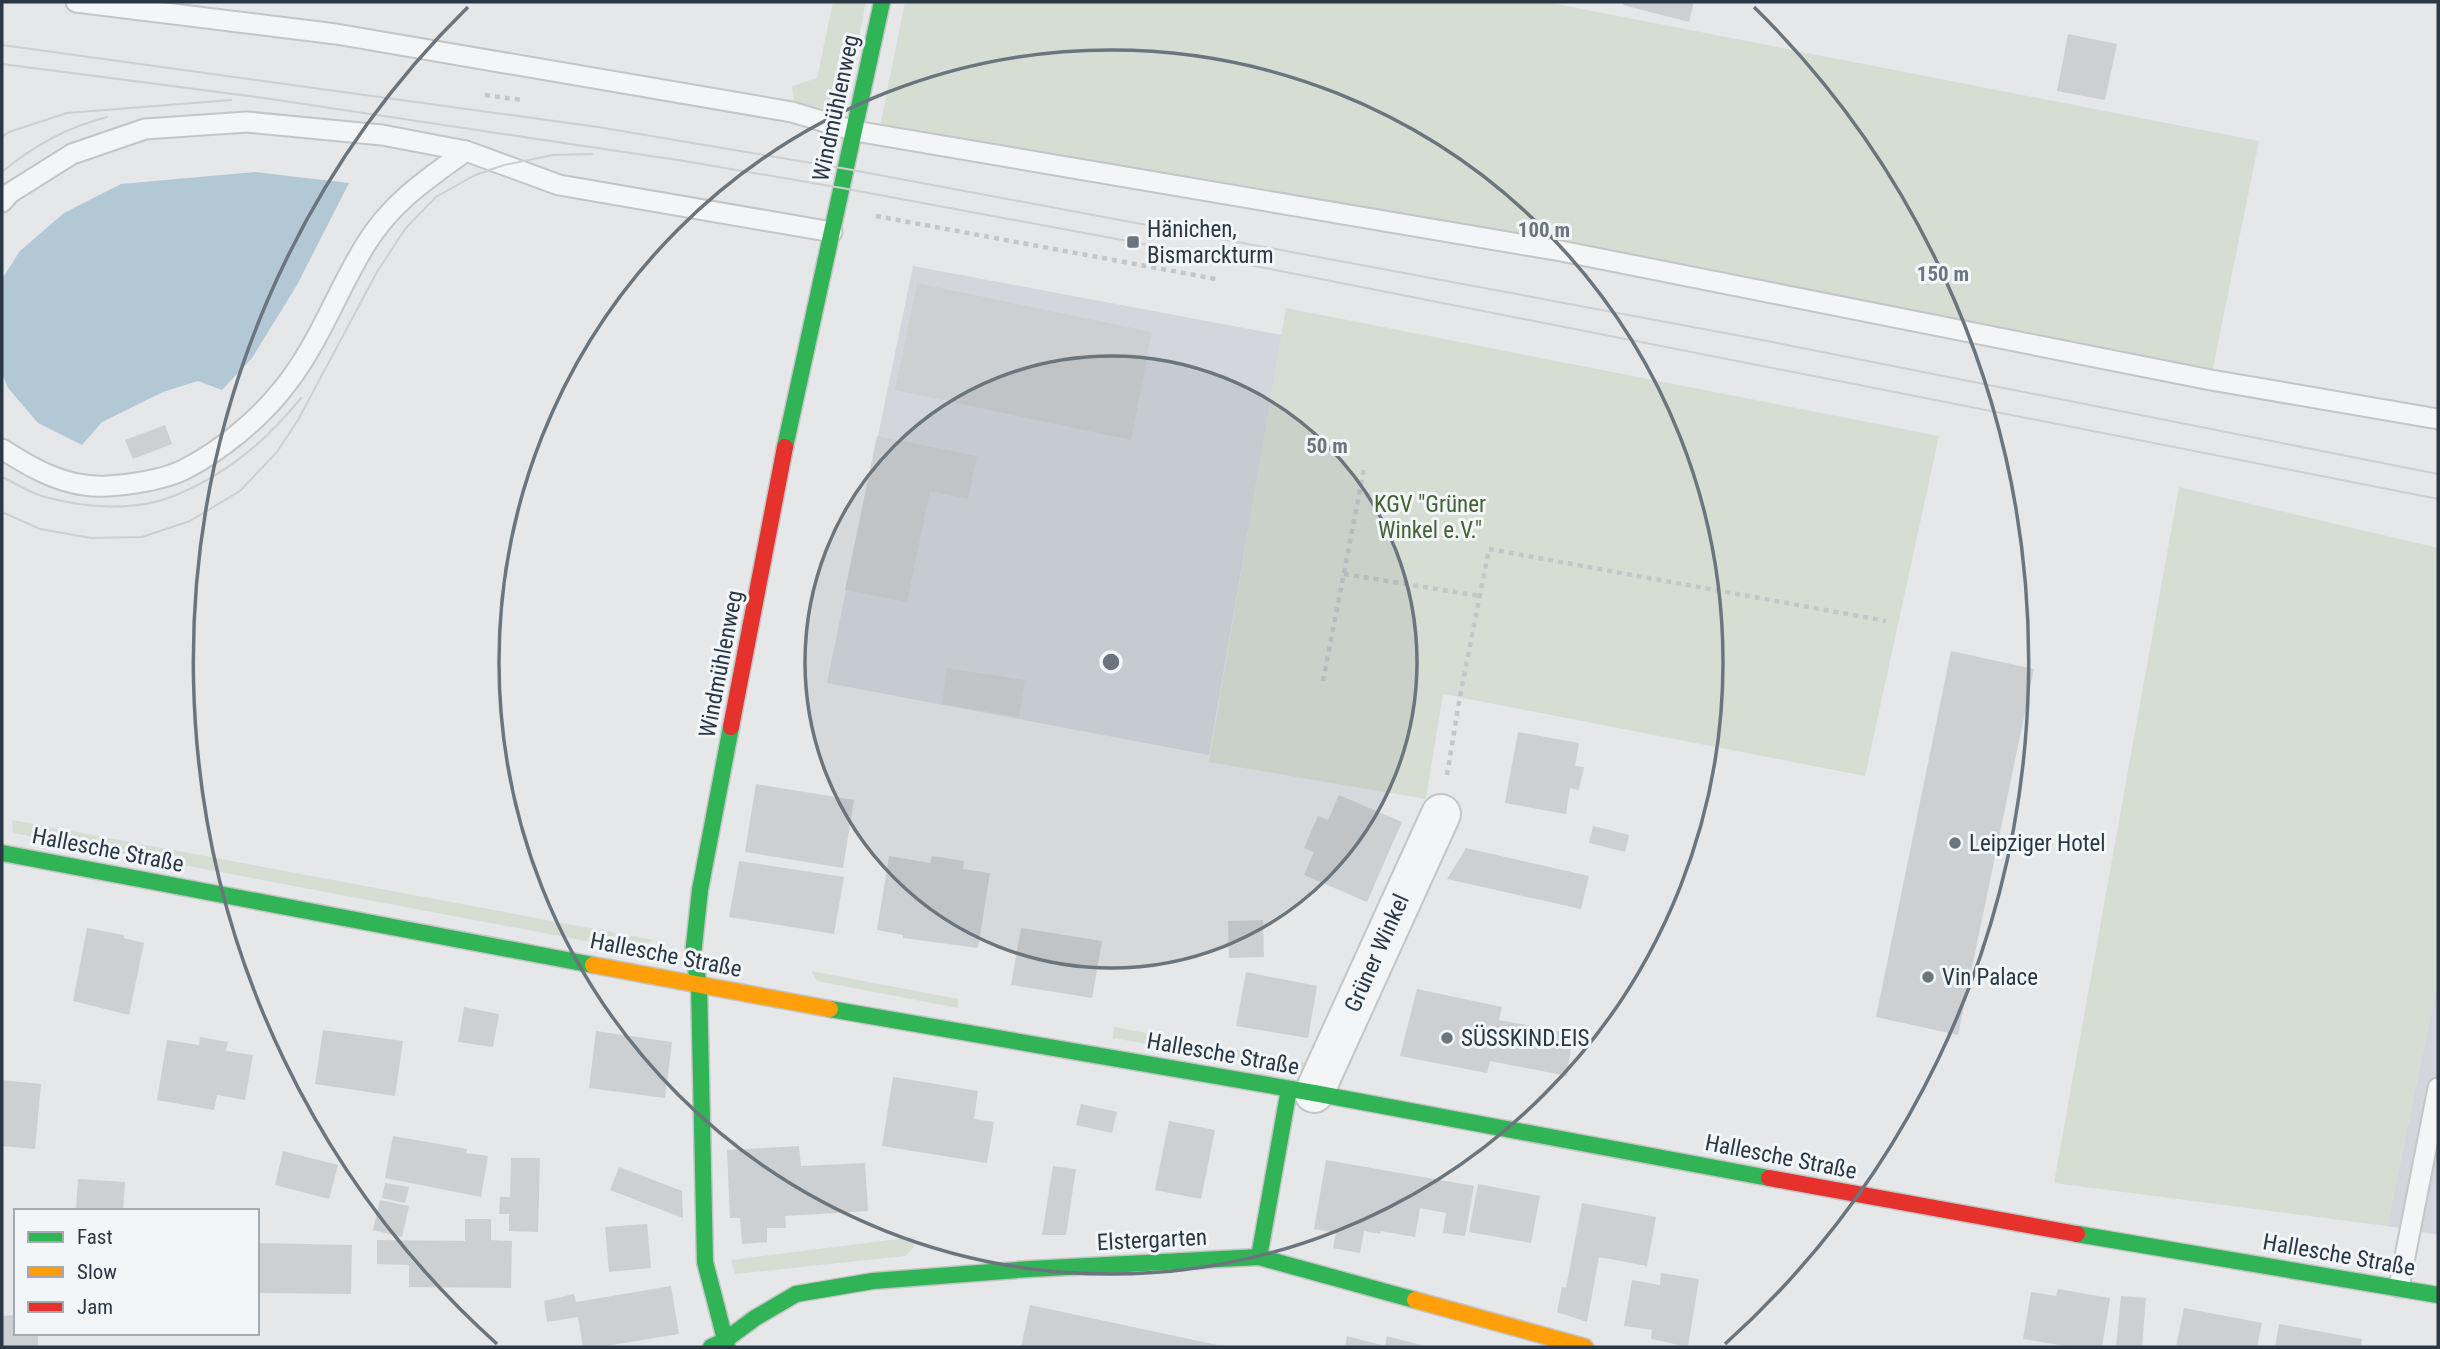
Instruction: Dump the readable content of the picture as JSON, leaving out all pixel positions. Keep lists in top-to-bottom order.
{
  "streets": {
    "street": [
      "Windmühlenweg",
      "Hallesche Straße",
      "Grüner Winkel",
      "Elstergarten"
    ]
  },
  "crossings": [
    ["Windmühlenweg", "Hallesche Straße"],
    ["Windmühlenweg", "Elstergarten"],
    ["Hallesche Straße", "Grüner Winkel"],
    ["Grüner Winkel", "Elstergarten"]
  ],
  "parks": ["KGV \"Grüner Winkel e.V.\""],
  "places": {
    "transit": ["Hänichen, Bismarckturm"],
    "other": ["Leipziger Hotel", "Vin Palace", "SÜSSKIND.EIS"]
  },
  "legend": ["Fast", "Slow", "Jam"],
  "rings": ["100 m", "150 m", "50 m"]
}
